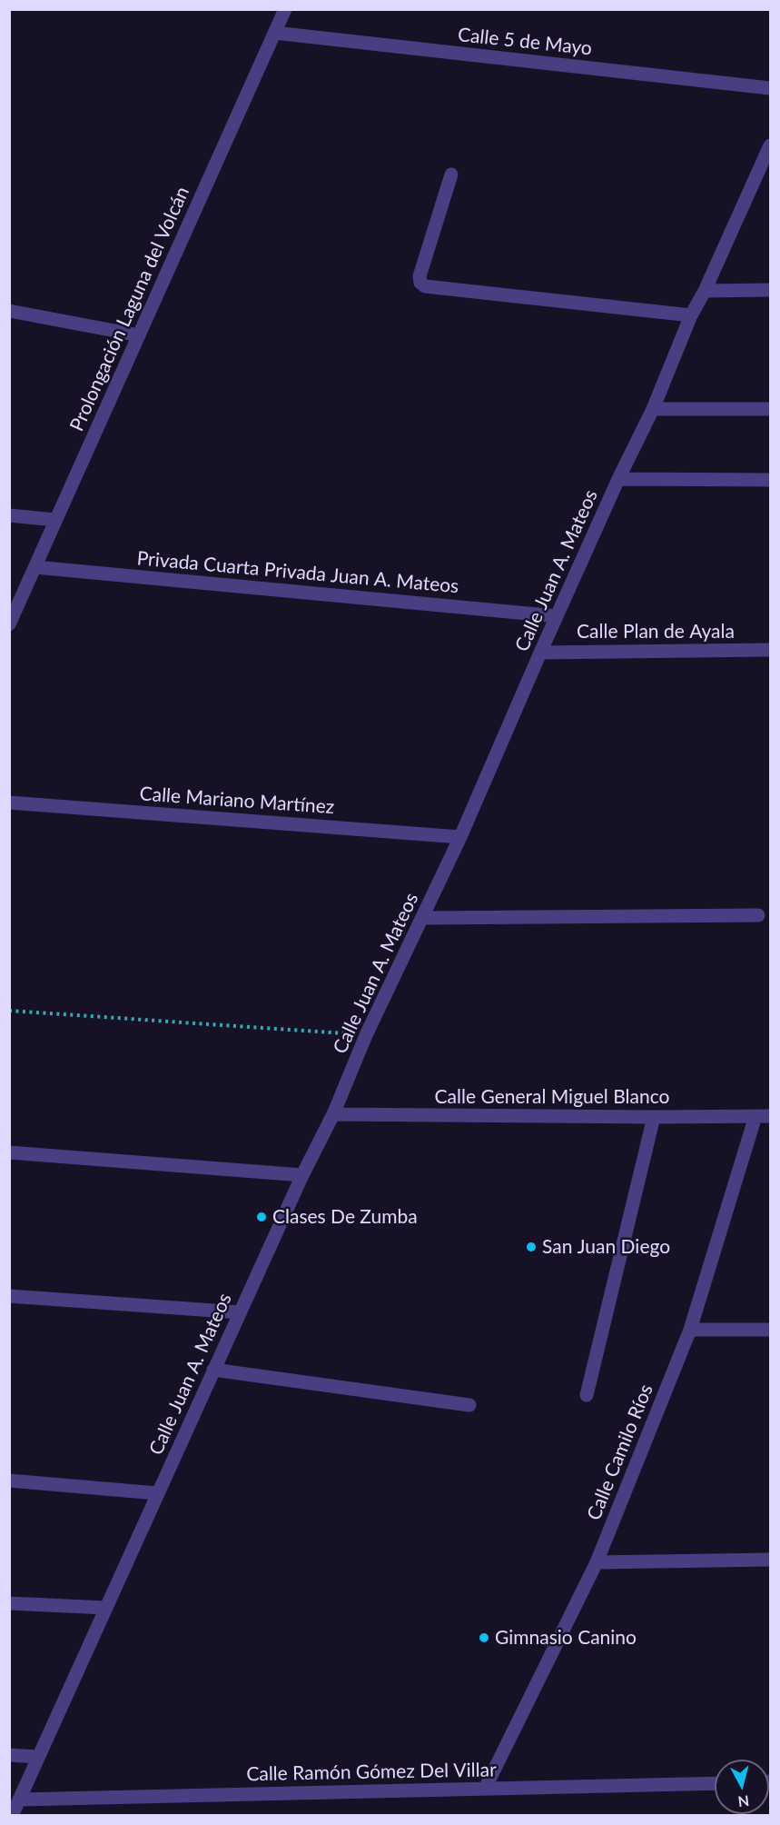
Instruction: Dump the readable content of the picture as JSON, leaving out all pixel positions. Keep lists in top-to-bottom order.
{
  "streets": {
    "street": [
      "Calle 5 de Mayo",
      "Prolongación Laguna del Volcán",
      "Calle Juan A. Mateos",
      "Privada Cuarta Privada Juan A. Mateos",
      "Calle Plan de Ayala",
      "Calle Mariano Martínez",
      "Calle General Miguel Blanco",
      "Calle Camilo Ríos",
      "Calle Ramón Gómez Del Villar"
    ]
  },
  "crossings": [
    ["Calle 5 de Mayo", "Prolongación Laguna del Volcán"],
    ["Prolongación Laguna del Volcán", "Privada Cuarta Privada Juan A. Mateos"],
    ["Calle Juan A. Mateos", "Privada Cuarta Privada Juan A. Mateos"],
    ["Calle Juan A. Mateos", "Calle Plan de Ayala"],
    ["Calle Juan A. Mateos", "Calle Mariano Martínez"],
    ["Calle Juan A. Mateos", "Calle General Miguel Blanco"],
    ["Calle Juan A. Mateos", "Calle Ramón Gómez Del Villar"],
    ["Calle General Miguel Blanco", "Calle Camilo Ríos"],
    ["Calle Camilo Ríos", "Calle Ramón Gómez Del Villar"]
  ],
  "places": ["Clases De Zumba", "San Juan Diego", "Gimnasio Canino"],
  "north": "bottom"
}
